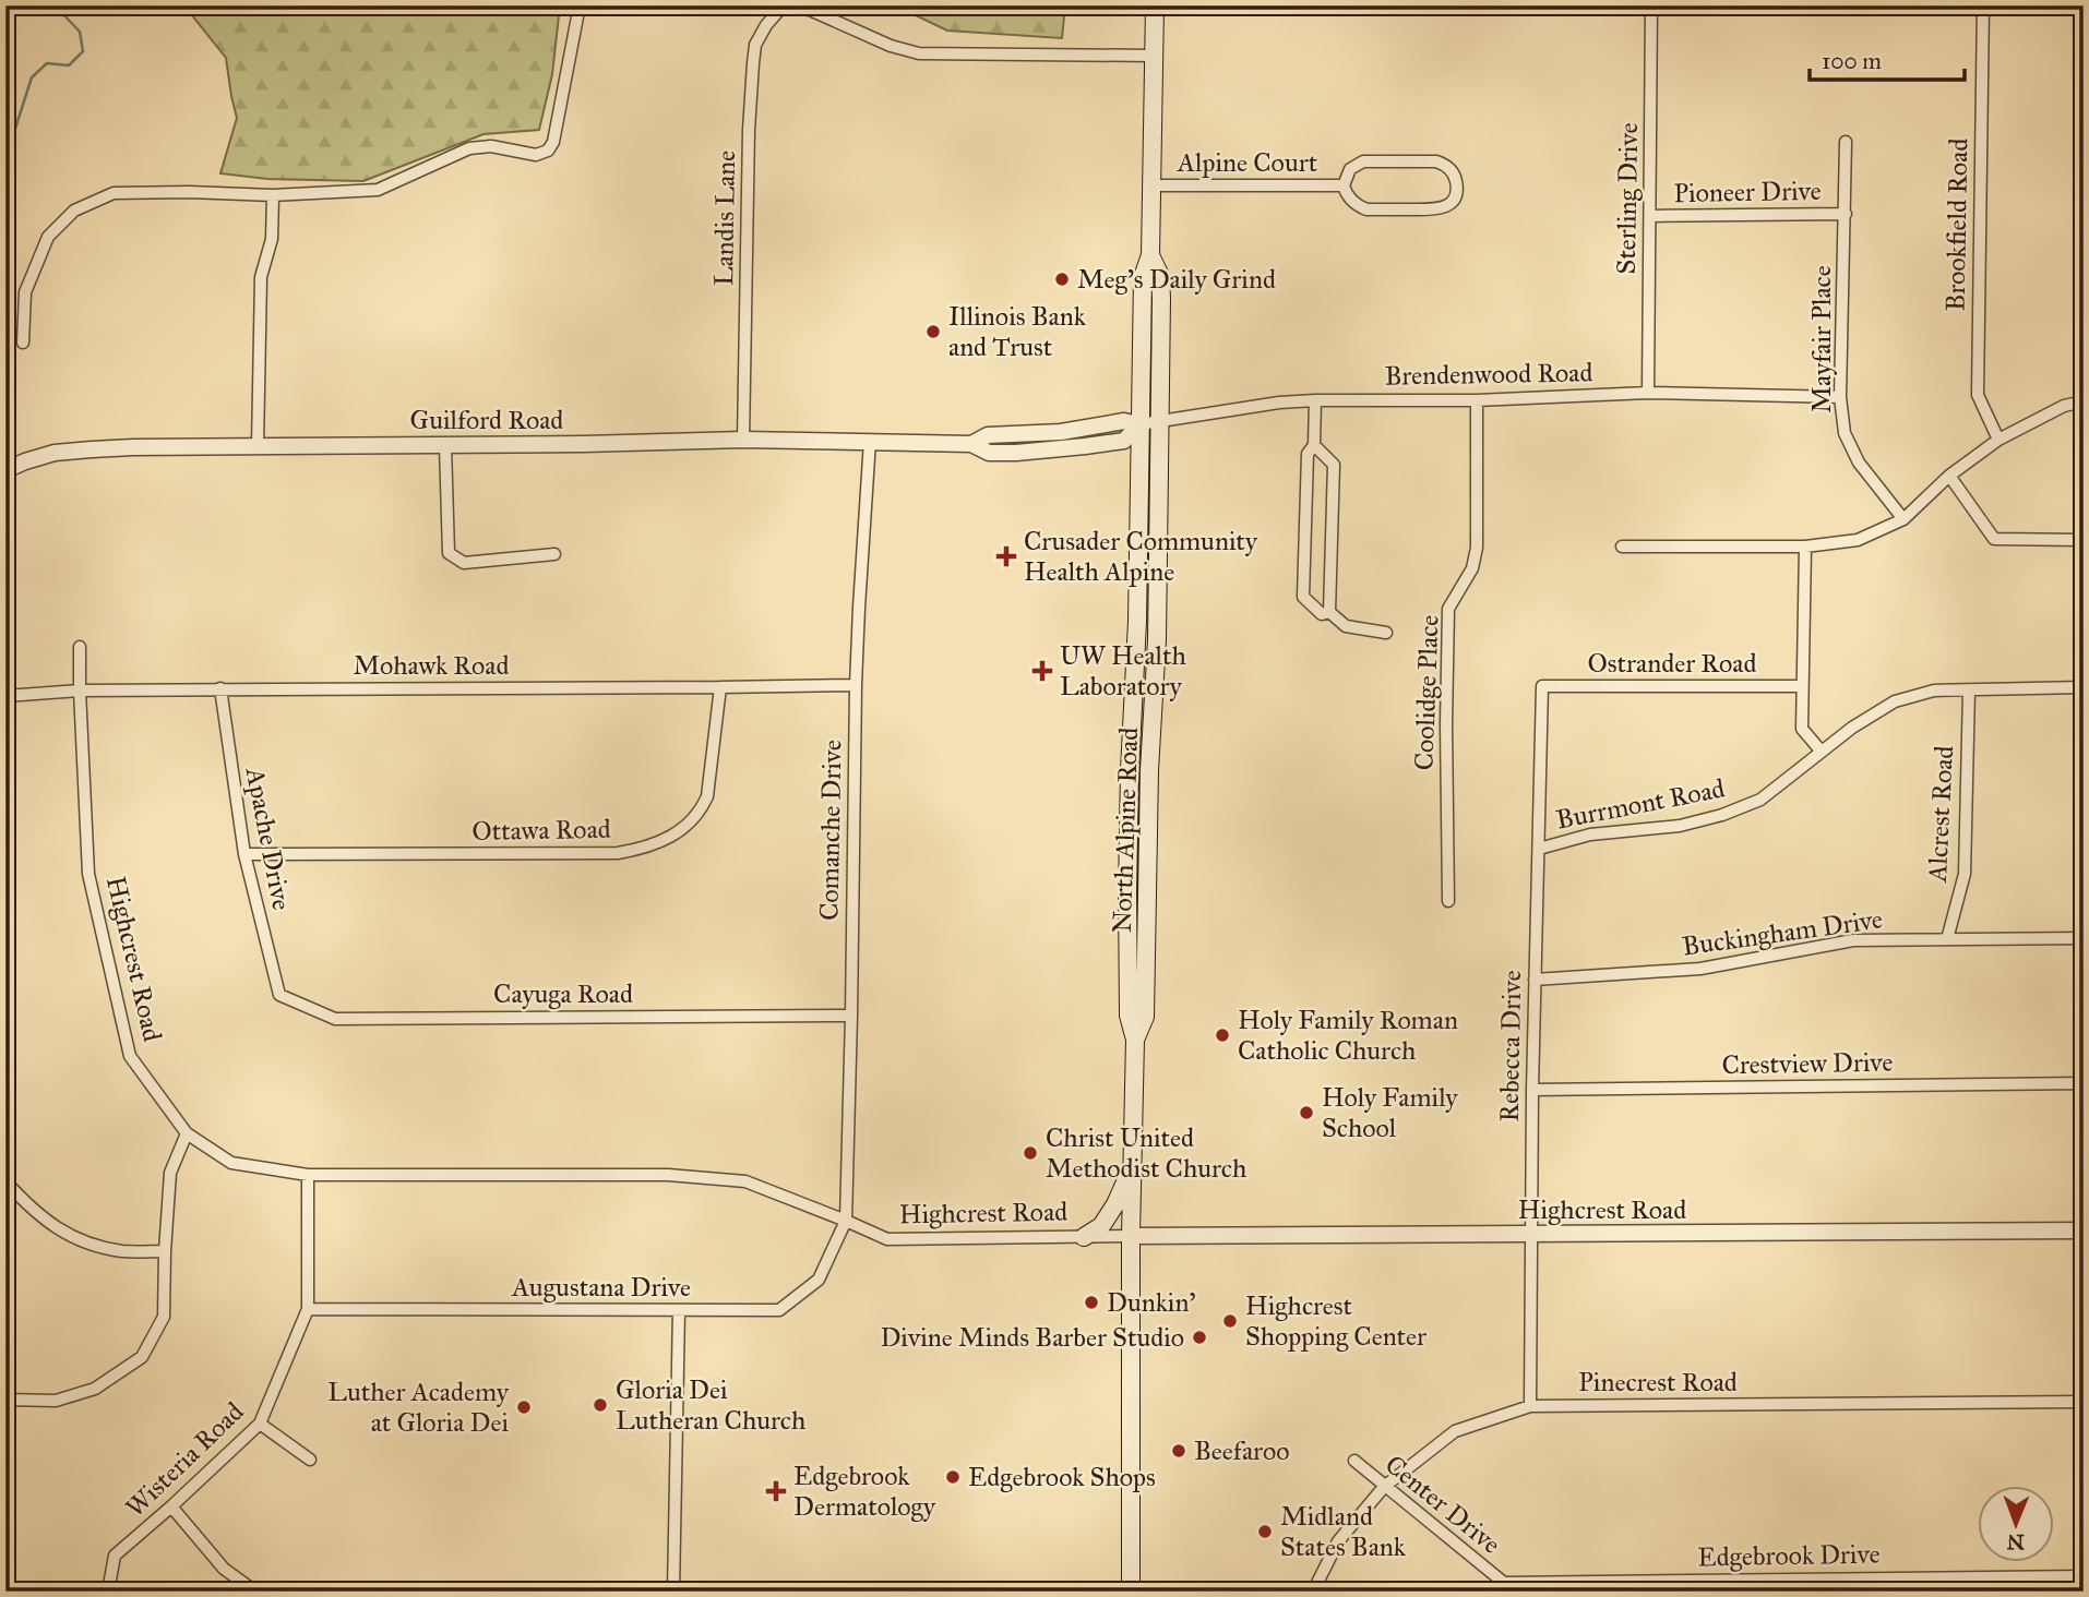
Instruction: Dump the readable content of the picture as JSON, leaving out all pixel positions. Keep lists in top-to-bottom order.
{
  "streets": {
    "main road": ["North Alpine Road"],
    "street": [
      "Alpine Court",
      "Pioneer Drive",
      "Sterling Drive",
      "Landis Lane",
      "Brookfield Road",
      "Mayfair Place",
      "Brendenwood Road",
      "Guilford Road",
      "Ostrander Road",
      "Mohawk Road",
      "Coolidge Place",
      "Burrmont Road",
      "Alcrest Road",
      "Ottawa Road",
      "Comanche Drive",
      "Apache Drive",
      "Buckingham Drive",
      "Highcrest Road",
      "Cayuga Road",
      "Rebecca Drive",
      "Crestview Drive",
      "Augustana Drive",
      "Pinecrest Road",
      "Wisteria Road",
      "Center Drive",
      "Edgebrook Drive"
    ]
  },
  "crossings": [
    ["Alpine Court", "North Alpine Road"],
    ["Pioneer Drive", "Sterling Drive"],
    ["Pioneer Drive", "Mayfair Place"],
    ["Sterling Drive", "Brendenwood Road"],
    ["Landis Lane", "Guilford Road"],
    ["Mayfair Place", "Brendenwood Road"],
    ["Brendenwood Road", "Guilford Road"],
    ["Brendenwood Road", "Coolidge Place"],
    ["Brendenwood Road", "North Alpine Road"],
    ["Guilford Road", "Comanche Drive"],
    ["Guilford Road", "North Alpine Road"],
    ["Ostrander Road", "Rebecca Drive"],
    ["Mohawk Road", "Ottawa Road"],
    ["Mohawk Road", "Comanche Drive"],
    ["Mohawk Road", "Apache Drive"],
    ["Mohawk Road", "Highcrest Road"],
    ["Burrmont Road", "Alcrest Road"],
    ["Burrmont Road", "Rebecca Drive"],
    ["Alcrest Road", "Buckingham Drive"],
    ["Ottawa Road", "Apache Drive"],
    ["Comanche Drive", "Highcrest Road"],
    ["Comanche Drive", "Cayuga Road"],
    ["Comanche Drive", "Augustana Drive"],
    ["North Alpine Road", "Highcrest Road"],
    ["Apache Drive", "Cayuga Road"],
    ["Buckingham Drive", "Rebecca Drive"],
    ["Highcrest Road", "Rebecca Drive"],
    ["Highcrest Road", "Augustana Drive"],
    ["Highcrest Road", "Wisteria Road"],
    ["Rebecca Drive", "Crestview Drive"],
    ["Rebecca Drive", "Pinecrest Road"],
    ["Augustana Drive", "Wisteria Road"],
    ["Pinecrest Road", "Center Drive"],
    ["Center Drive", "Edgebrook Drive"]
  ],
  "places": {
    "other": [
      "Meg's Daily Grind",
      "Illinois Bank and Trust",
      "Holy Family Roman Catholic Church",
      "Holy Family School",
      "Christ United Methodist Church",
      "Dunkin'",
      "Highcrest Shopping Center",
      "Divine Minds Barber Studio",
      "Gloria Dei Lutheran Church",
      "Luther Academy at Gloria Dei",
      "Beefaroo",
      "Edgebrook Shops",
      "Midland States Bank"
    ],
    "health": ["Crusader Community Health Alpine", "UW Health Laboratory", "Edgebrook Dermatology"]
  },
  "scale_bar": "100 m",
  "north": "bottom"
}
